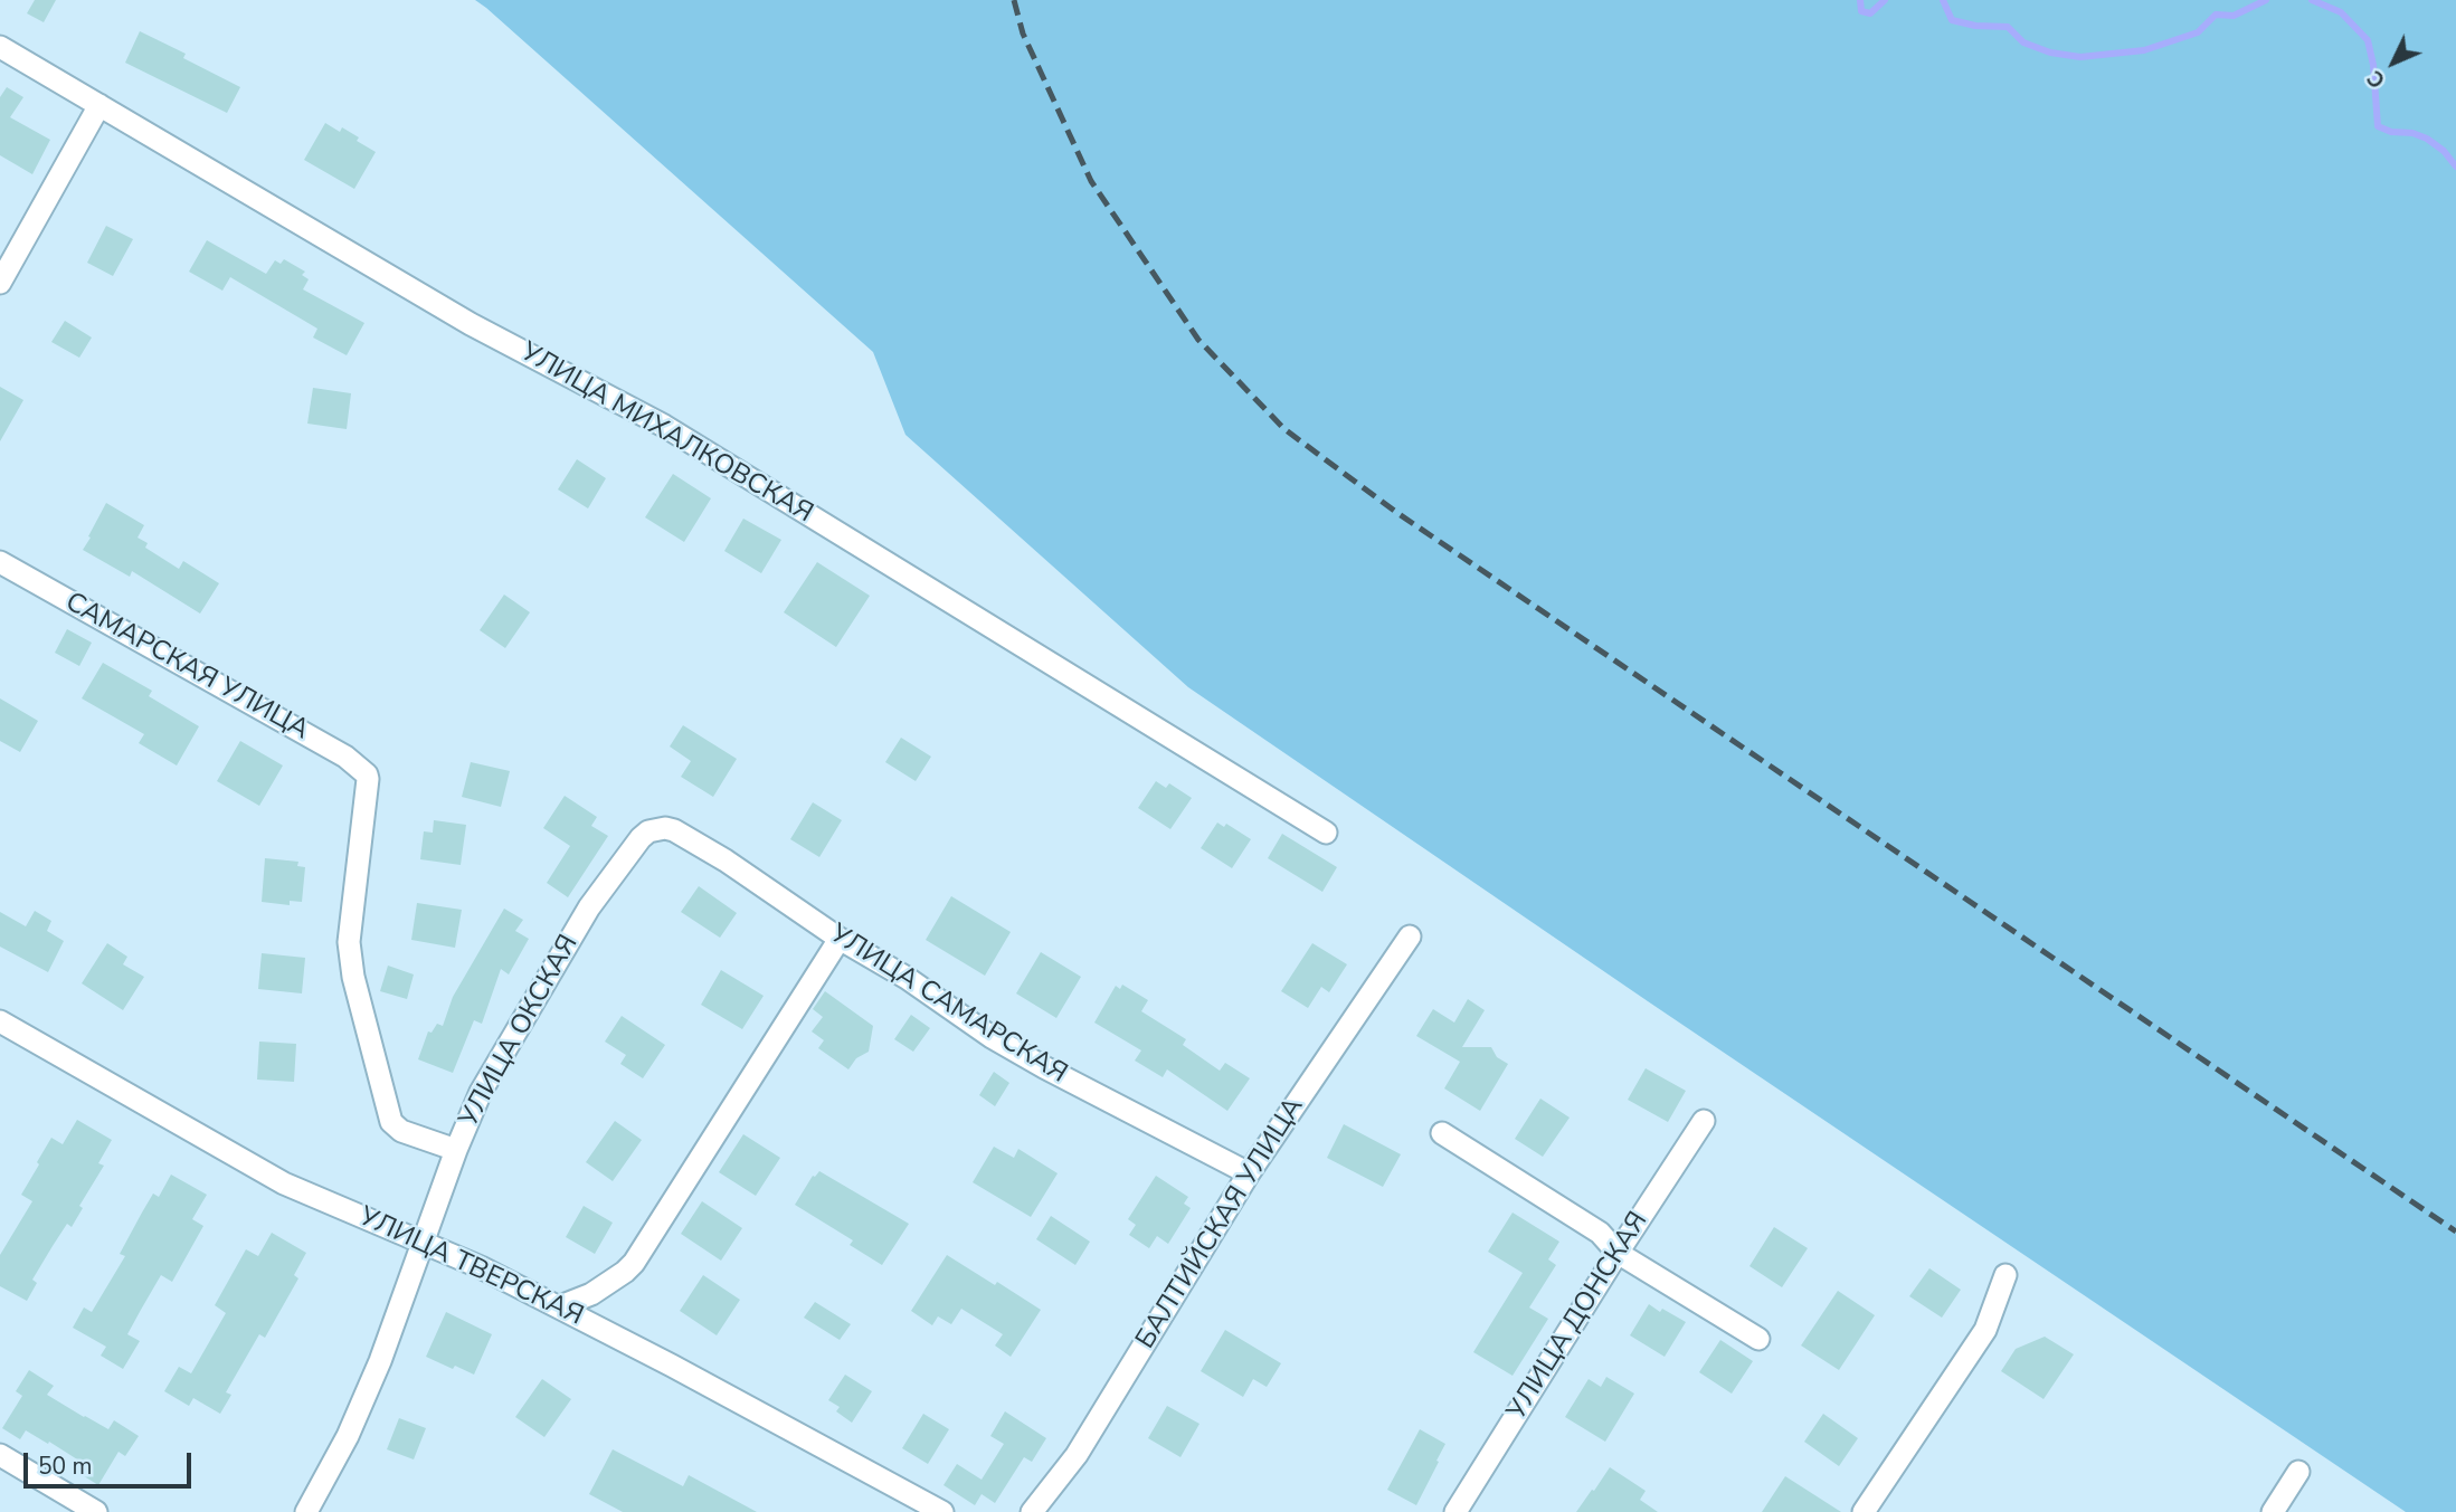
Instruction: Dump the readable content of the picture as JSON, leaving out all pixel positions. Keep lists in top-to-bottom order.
{
  "streets": {
    "street": [
      "УЛИЦА МИХАЛКОВСКАЯ",
      "САМАРСКАЯ УЛИЦА",
      "УЛИЦА САМАРСКАЯ",
      "УЛИЦА ОКСКАЯ",
      "БАЛТИЙСКАЯ УЛИЦА",
      "УЛИЦА ТВЕРСКАЯ",
      "УЛИЦА ДОНСКАЯ"
    ]
  },
  "crossings": [
    ["САМАРСКАЯ УЛИЦА", "УЛИЦА ОКСКАЯ"],
    ["УЛИЦА САМАРСКАЯ", "УЛИЦА ОКСКАЯ"],
    ["УЛИЦА САМАРСКАЯ", "БАЛТИЙСКАЯ УЛИЦА"],
    ["УЛИЦА ОКСКАЯ", "УЛИЦА ТВЕРСКАЯ"]
  ],
  "scale_bar": "50 m",
  "north": "bottom left"
}
